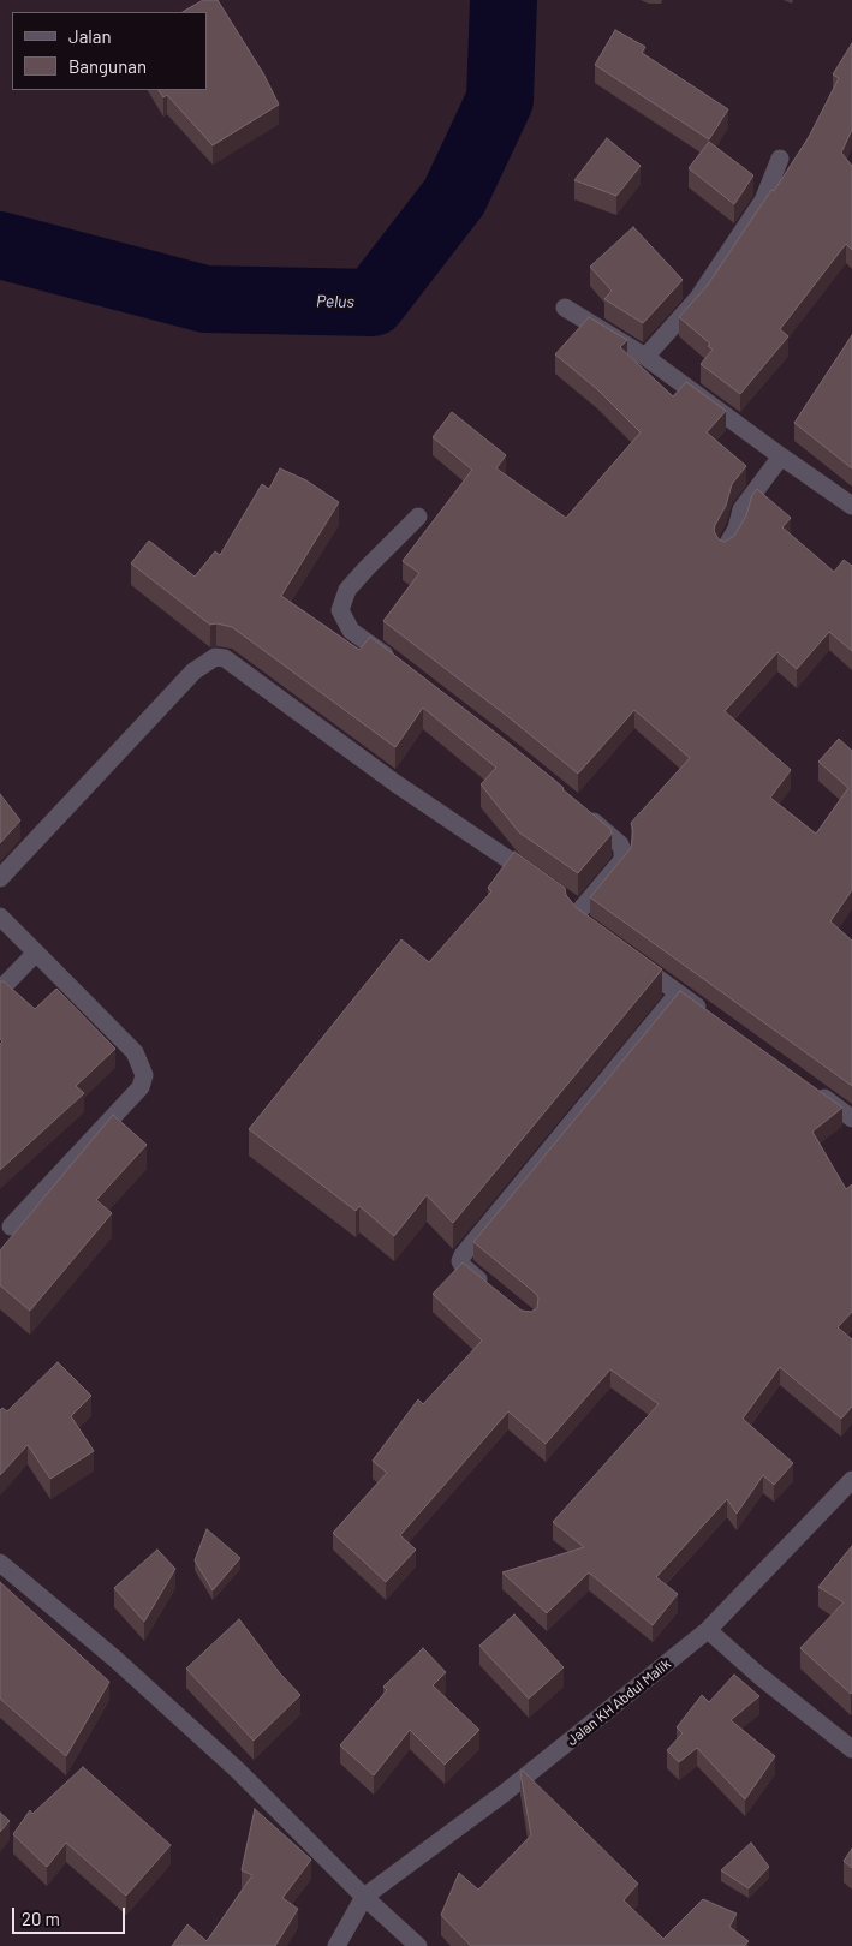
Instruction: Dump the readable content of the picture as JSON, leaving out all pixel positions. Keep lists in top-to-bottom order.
{
  "streets": {
    "street": ["Jalan KH Abdul Malik"]
  },
  "water": ["Pelus"],
  "legend": ["Jalan", "Bangunan"],
  "scale_bar": "20 m"
}
